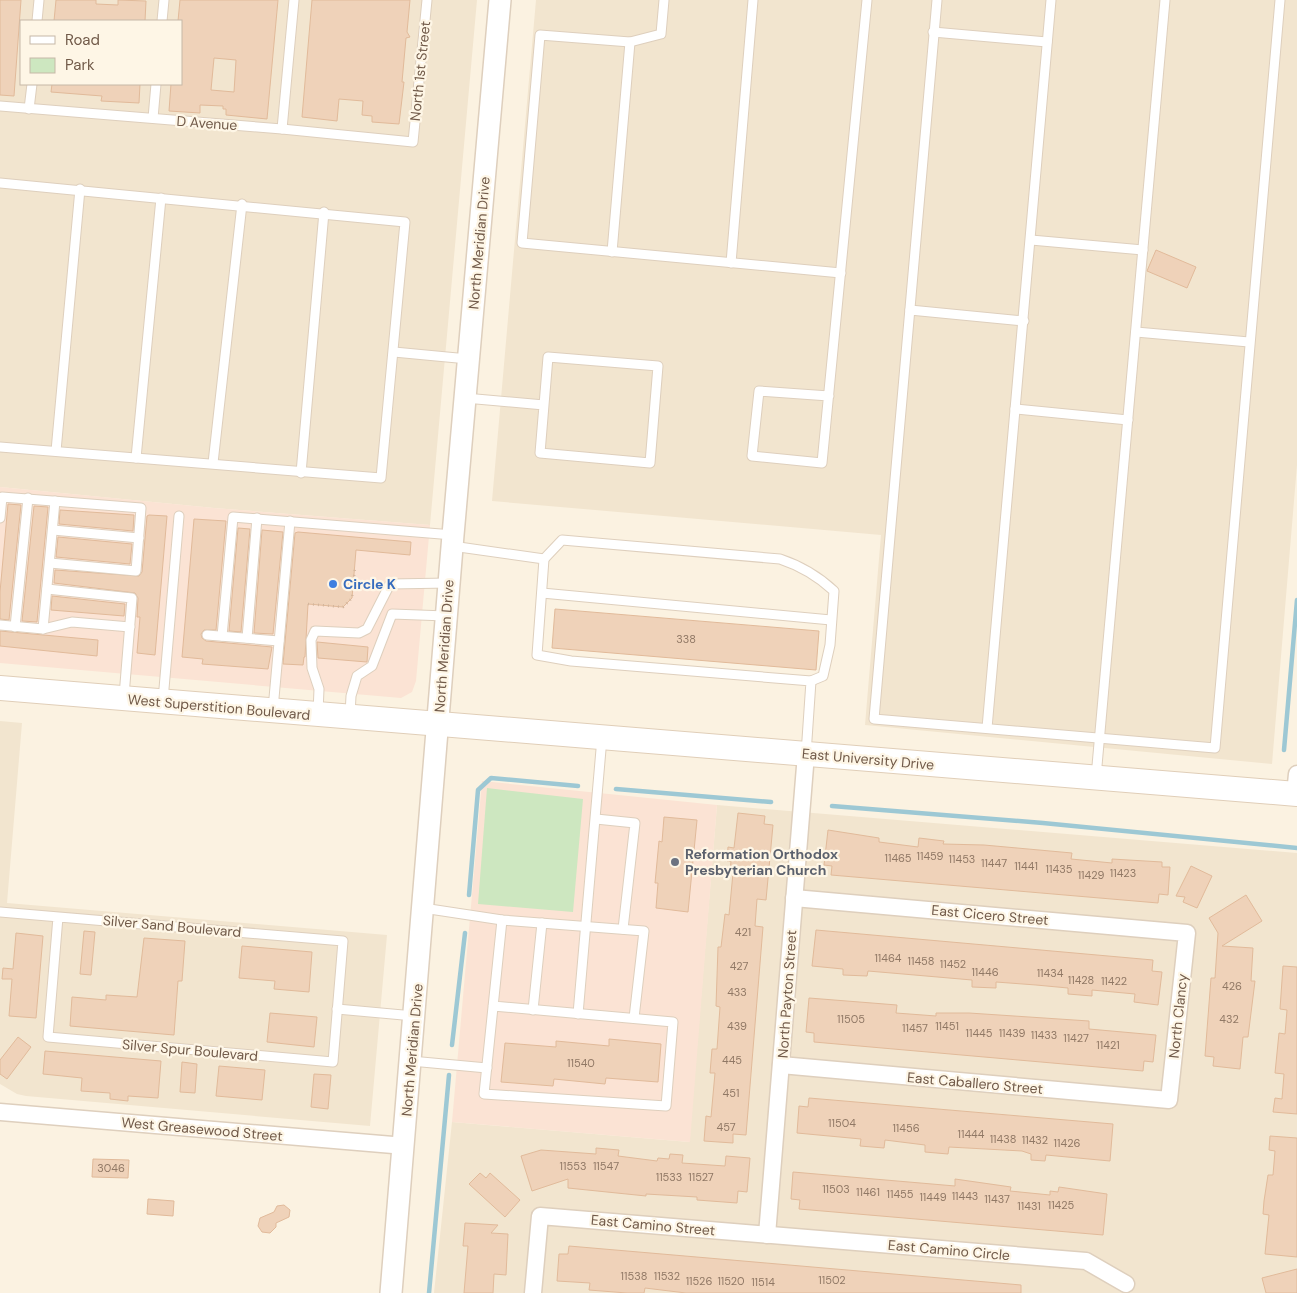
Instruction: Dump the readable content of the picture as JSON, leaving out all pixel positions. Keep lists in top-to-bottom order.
{
  "streets": {
    "main road": ["West Superstition Boulevard", "East University Drive"],
    "street": [
      "North Meridian Drive",
      "East Cicero Street",
      "North Payton Street",
      "North Clancy",
      "East Caballero Street",
      "West Greasewood Street",
      "East Camino Street",
      "East Camino Circle"
    ],
    "lane": [
      "North 1st Street",
      "D Avenue",
      "Silver Sand Boulevard",
      "Silver Spur Boulevard"
    ]
  },
  "crossings": [
    ["North 1st Street", "D Avenue"],
    ["North Meridian Drive", "West Superstition Boulevard"],
    ["North Meridian Drive", "East University Drive"],
    ["North Meridian Drive", "West Greasewood Street"],
    ["West Superstition Boulevard", "East University Drive"],
    ["East University Drive", "North Payton Street"],
    ["East Cicero Street", "North Payton Street"],
    ["East Cicero Street", "North Clancy"],
    ["Silver Sand Boulevard", "Silver Spur Boulevard"],
    ["North Payton Street", "East Caballero Street"],
    ["North Payton Street", "East Camino Street"],
    ["North Payton Street", "East Camino Circle"],
    ["North Clancy", "East Caballero Street"],
    ["East Camino Street", "East Camino Circle"]
  ],
  "places": ["Circle K", "Reformation Orthodox Presbyterian Church"],
  "house_numbers": [
    "338",
    "11459",
    "11465",
    "11453",
    "11447",
    "11441",
    "11435",
    "11423",
    "11429",
    "421",
    "11464",
    "11458",
    "11452",
    "427",
    "11446",
    "11434",
    "11428",
    "11422",
    "426",
    "433",
    "11505",
    "432",
    "439",
    "11451",
    "11457",
    "11445",
    "11439",
    "11433",
    "11427",
    "11421",
    "445",
    "11540",
    "451",
    "11504",
    "457",
    "11456",
    "11444",
    "11438",
    "11432",
    "11426",
    "11553",
    "11547",
    "3046",
    "11533",
    "11527",
    "11503",
    "11461",
    "11455",
    "11443",
    "11449",
    "11437",
    "11425",
    "11431",
    "11538",
    "11532",
    "11502",
    "11526",
    "11520",
    "11514"
  ],
  "legend": ["Road", "Park"]
}
